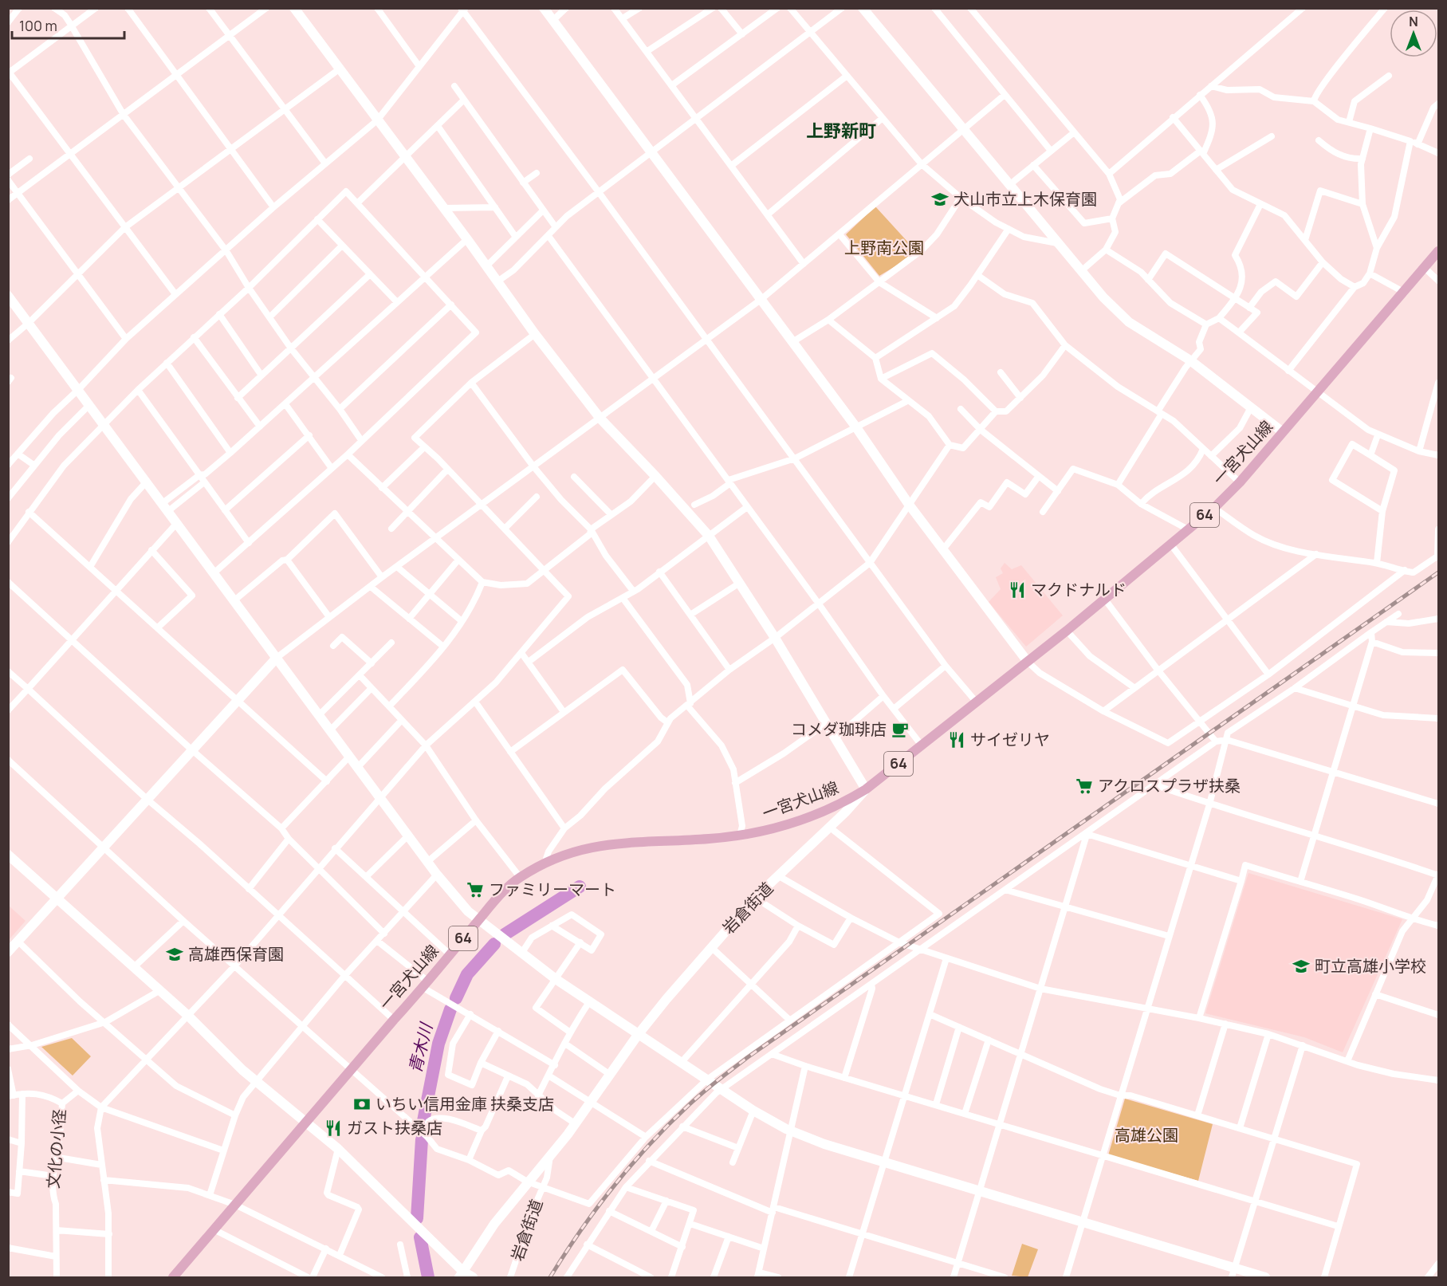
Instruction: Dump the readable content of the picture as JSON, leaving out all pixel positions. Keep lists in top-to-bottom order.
{
  "streets": {
    "main road": ["一宮犬山線", "64"],
    "street": ["岩倉街道", "文化の小径"]
  },
  "crossings": [
    ["一宮犬山線", "岩倉街道"]
  ],
  "districts": ["上野新町"],
  "water": ["青木川"],
  "parks": ["上野南公園", "高雄公園"],
  "places": {
    "school or university": ["犬山市立上木保育園", "高雄西保育園", "町立高雄小学校"],
    "restaurant": ["マクドナルド", "サイゼリヤ", "ガスト扶桑店"],
    "cafe": ["コメダ珈琲店"],
    "supermarket": ["アクロスプラザ扶桑", "ファミリーマート"],
    "bank": ["いちい信用金庫 扶桑支店"]
  },
  "scale_bar": "100 m",
  "north": "top"
}
